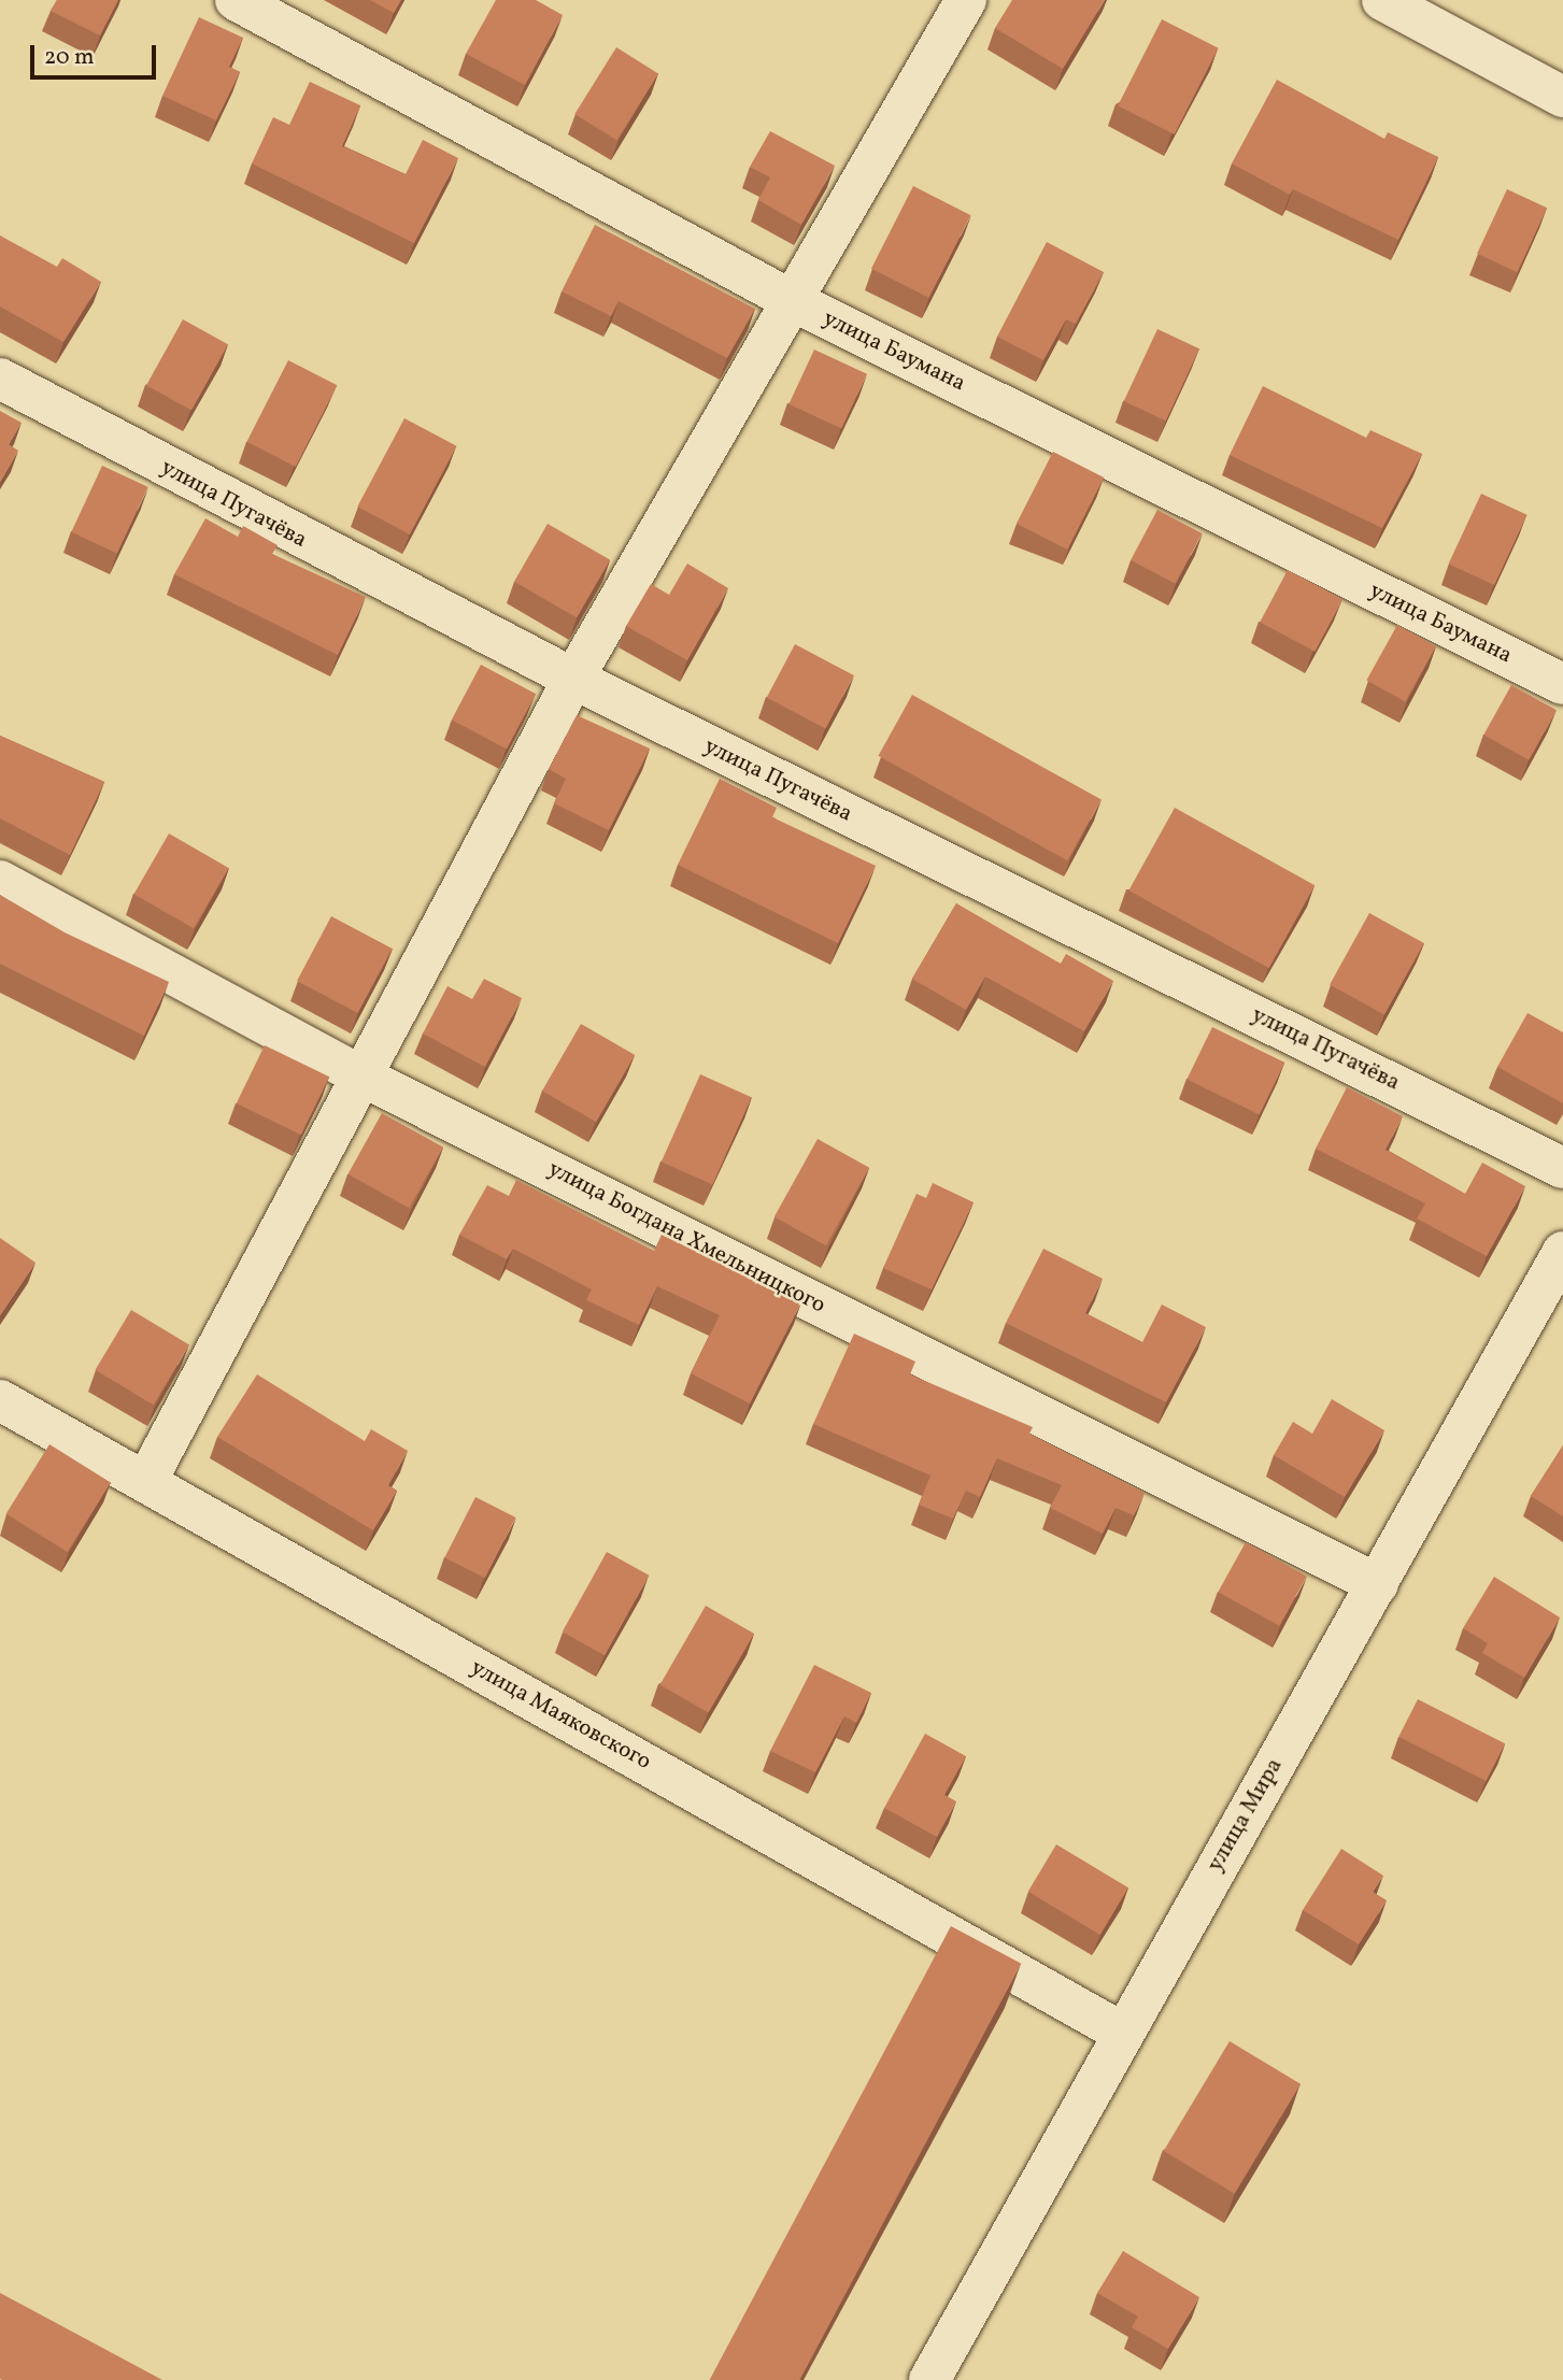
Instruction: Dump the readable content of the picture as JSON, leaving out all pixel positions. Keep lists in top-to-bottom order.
{
  "streets": {
    "street": [
      "улица Баумана",
      "улица Пугачёва",
      "улица Богдана Хмельницкого",
      "улица Маяковского",
      "улица Мира"
    ]
  },
  "crossings": [
    ["улица Богдана Хмельницкого", "улица Мира"],
    ["улица Маяковского", "улица Мира"]
  ],
  "scale_bar": "20 m"
}
